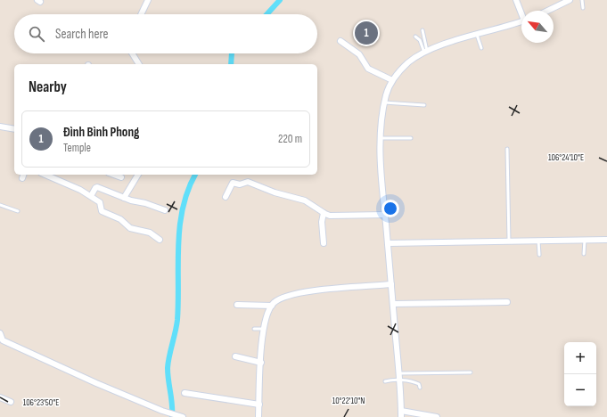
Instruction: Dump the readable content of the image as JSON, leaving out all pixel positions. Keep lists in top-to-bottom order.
{
  "north": "top left",
  "page": {
    "search": "Search here",
    "pins": "1",
    "heading": "Nearby",
    "list": [
      {
        "mark": "1",
        "name": "Đình Bình Phong",
        "note": "Temple",
        "value": "220 m"
      }
    ],
    "map_buttons": ["+", "−"]
  },
  "coordinates": ["106°24'10\"E", "10°22'10\"N", "106°23'50\"E"]
}
